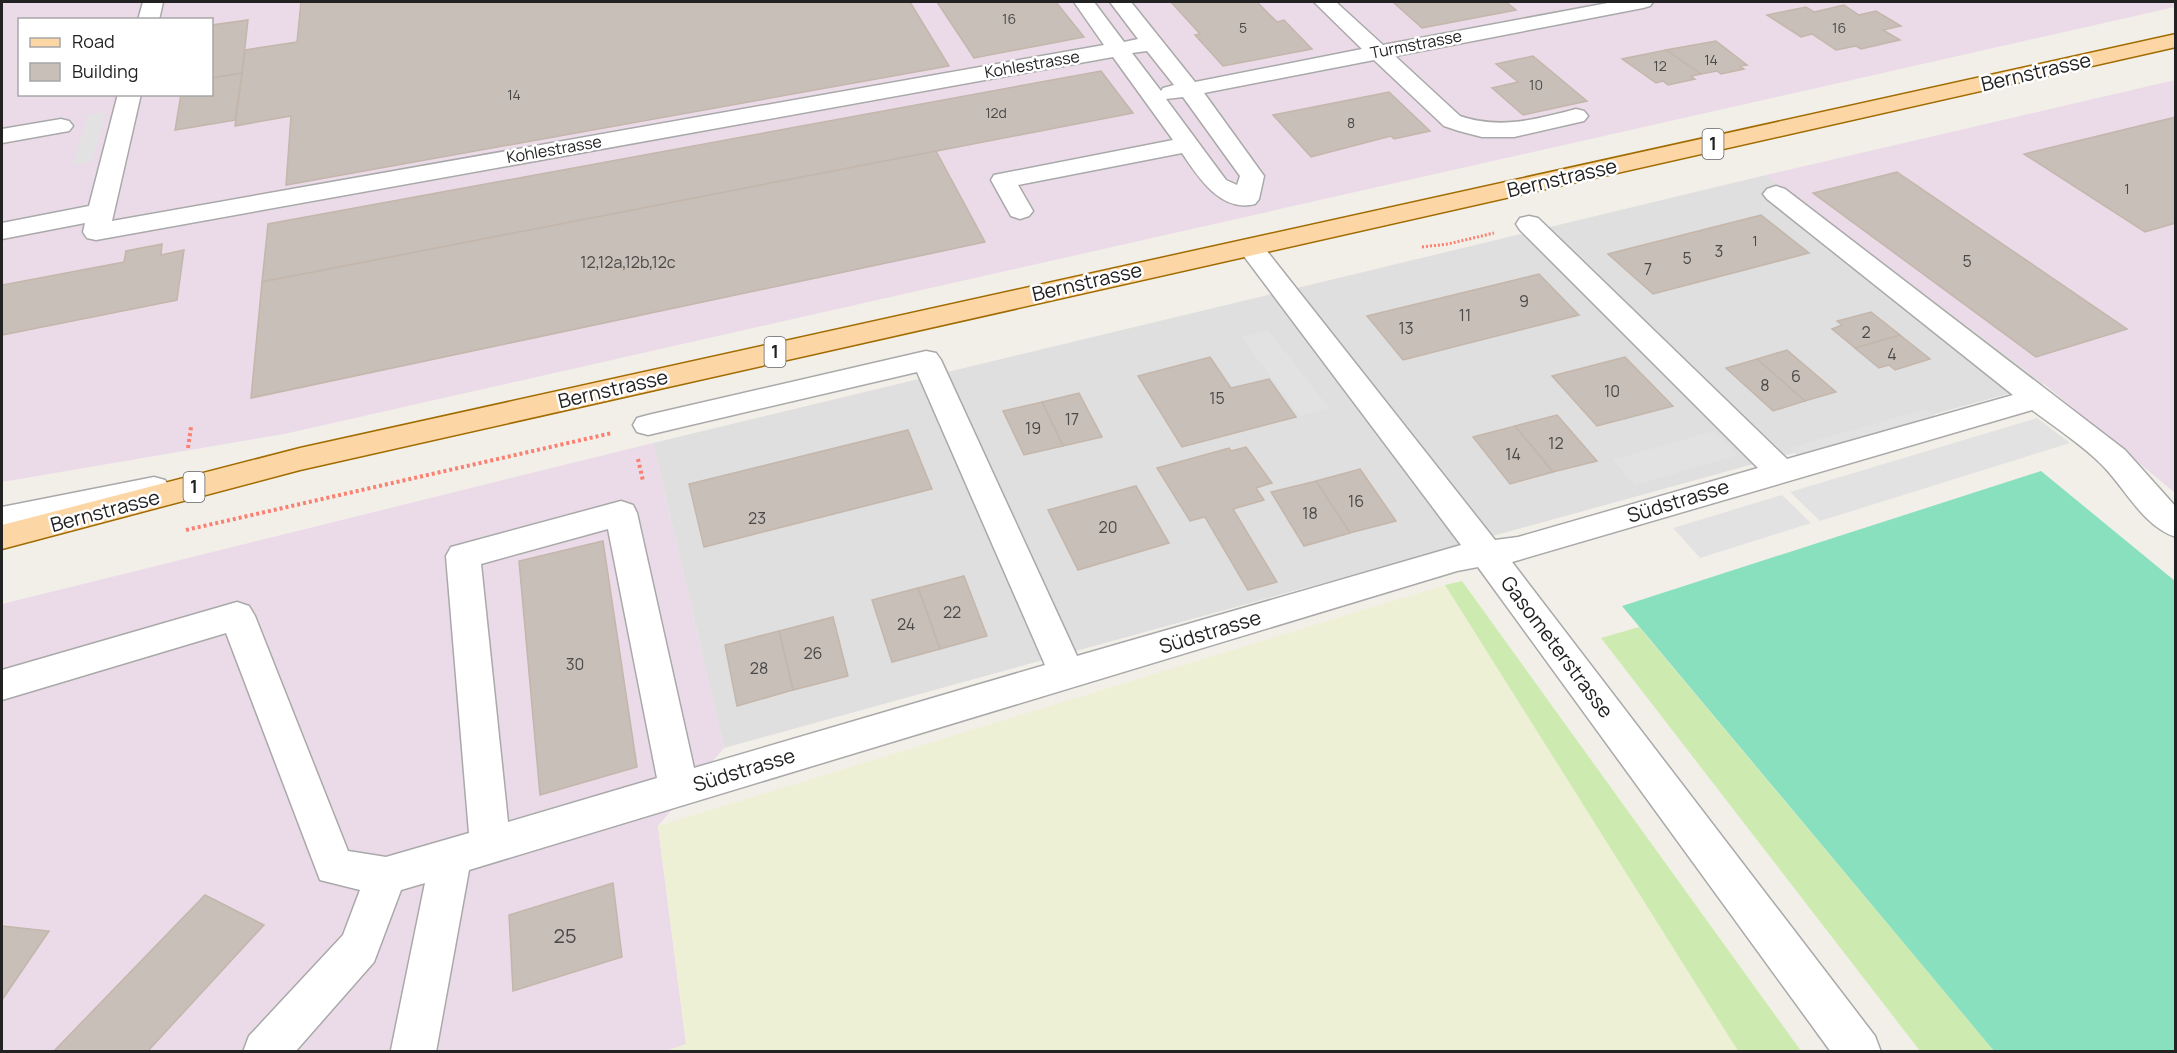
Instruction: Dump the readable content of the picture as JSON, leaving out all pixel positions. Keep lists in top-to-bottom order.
{
  "streets": {
    "main road": ["Bernstrasse", "1"],
    "street": [
      "Turmstrasse",
      "Kohlestrasse",
      "Südstrasse",
      "Gasometerstrasse"
    ]
  },
  "crossings": [
    ["Bernstrasse", "Gasometerstrasse"],
    ["Südstrasse", "Gasometerstrasse"]
  ],
  "house_numbers": [
    "16",
    "5",
    "16",
    "14",
    "12",
    "10",
    "14",
    "12d",
    "8",
    "1",
    "1",
    "3",
    "5",
    "5",
    "12,12a,12b,12c",
    "7",
    "9",
    "11",
    "13",
    "2",
    "4",
    "6",
    "8",
    "10",
    "15",
    "17",
    "19",
    "12",
    "14",
    "16",
    "18",
    "23",
    "20",
    "22",
    "24",
    "26",
    "30",
    "28",
    "25"
  ],
  "legend": ["Road", "Building"]
}
